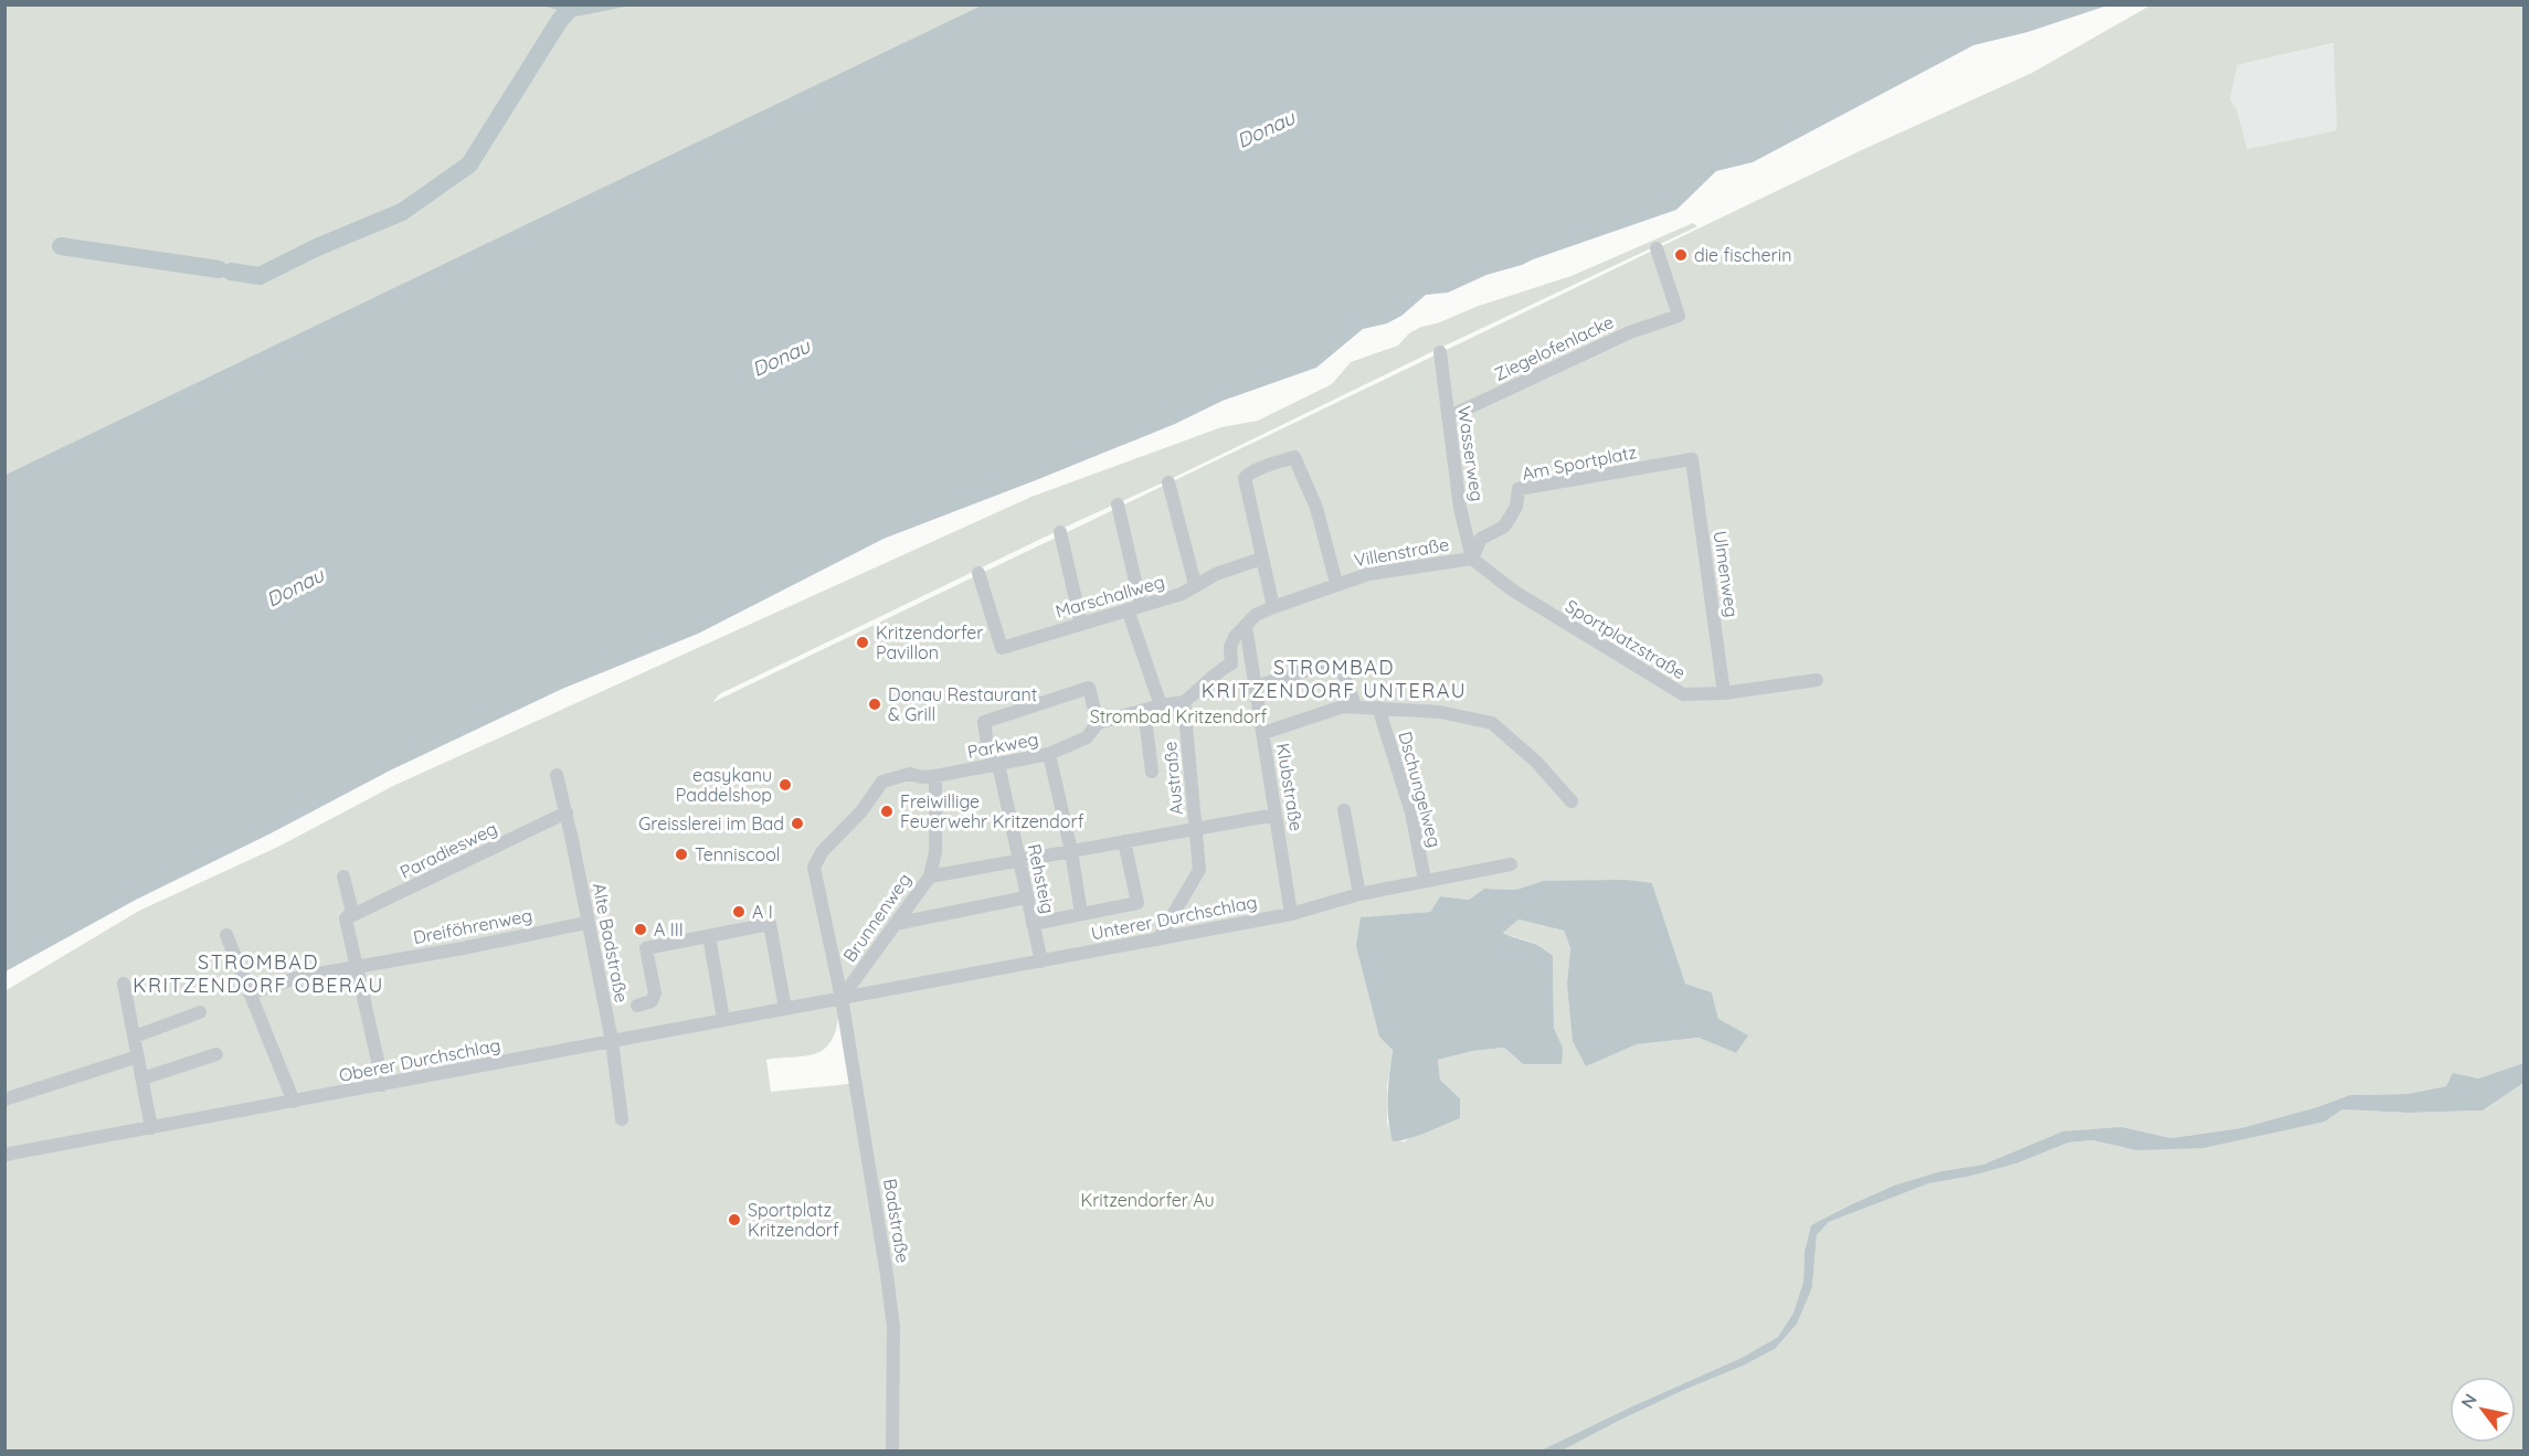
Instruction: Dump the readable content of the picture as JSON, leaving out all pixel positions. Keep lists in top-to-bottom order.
{
  "streets": {
    "street": [
      "Ziegelofenlacke",
      "Wasserweg",
      "Am Sportplatz",
      "Villenstraße",
      "Ulmenweg",
      "Marschallweg",
      "Sportplatzstraße",
      "Parkweg",
      "Austraße",
      "Klubstraße",
      "Dschungelweg",
      "Paradiesweg",
      "Rehsteig",
      "Brunnenweg",
      "Unterer Durchschlag",
      "Dreiföhrenweg",
      "Alte Badstraße",
      "Oberer Durchschlag",
      "Badstraße"
    ]
  },
  "crossings": [
    ["Ziegelofenlacke", "Wasserweg"],
    ["Wasserweg", "Am Sportplatz"],
    ["Wasserweg", "Villenstraße"],
    ["Wasserweg", "Sportplatzstraße"],
    ["Am Sportplatz", "Villenstraße"],
    ["Am Sportplatz", "Ulmenweg"],
    ["Am Sportplatz", "Sportplatzstraße"],
    ["Villenstraße", "Sportplatzstraße"],
    ["Ulmenweg", "Sportplatzstraße"],
    ["Parkweg", "Austraße"],
    ["Parkweg", "Rehsteig"],
    ["Parkweg", "Brunnenweg"],
    ["Parkweg", "Unterer Durchschlag"],
    ["Parkweg", "Oberer Durchschlag"],
    ["Parkweg", "Badstraße"],
    ["Austraße", "Unterer Durchschlag"],
    ["Klubstraße", "Unterer Durchschlag"],
    ["Dschungelweg", "Unterer Durchschlag"],
    ["Paradiesweg", "Alte Badstraße"],
    ["Rehsteig", "Unterer Durchschlag"],
    ["Brunnenweg", "Unterer Durchschlag"],
    ["Brunnenweg", "Oberer Durchschlag"],
    ["Brunnenweg", "Badstraße"],
    ["Unterer Durchschlag", "Oberer Durchschlag"],
    ["Unterer Durchschlag", "Badstraße"],
    ["Dreiföhrenweg", "Alte Badstraße"],
    ["Alte Badstraße", "Oberer Durchschlag"],
    ["Oberer Durchschlag", "Badstraße"]
  ],
  "districts": ["STROMBAD KRITZENDORF UNTERAU", "STROMBAD KRITZENDORF OBERAU"],
  "water": ["Donau"],
  "parks": ["Strombad Kritzendorf", "Kritzendorfer Au"],
  "places": [
    "die fischerin",
    "Kritzendorfer Pavillon",
    "Donau Restaurant & Grill",
    "easykanu Paddelshop",
    "Freiwillige Feuerwehr Kritzendorf",
    "Greisslerei im Bad",
    "Tenniscool",
    "A I",
    "A III",
    "Sportplatz Kritzendorf"
  ],
  "north": "top left"
}
